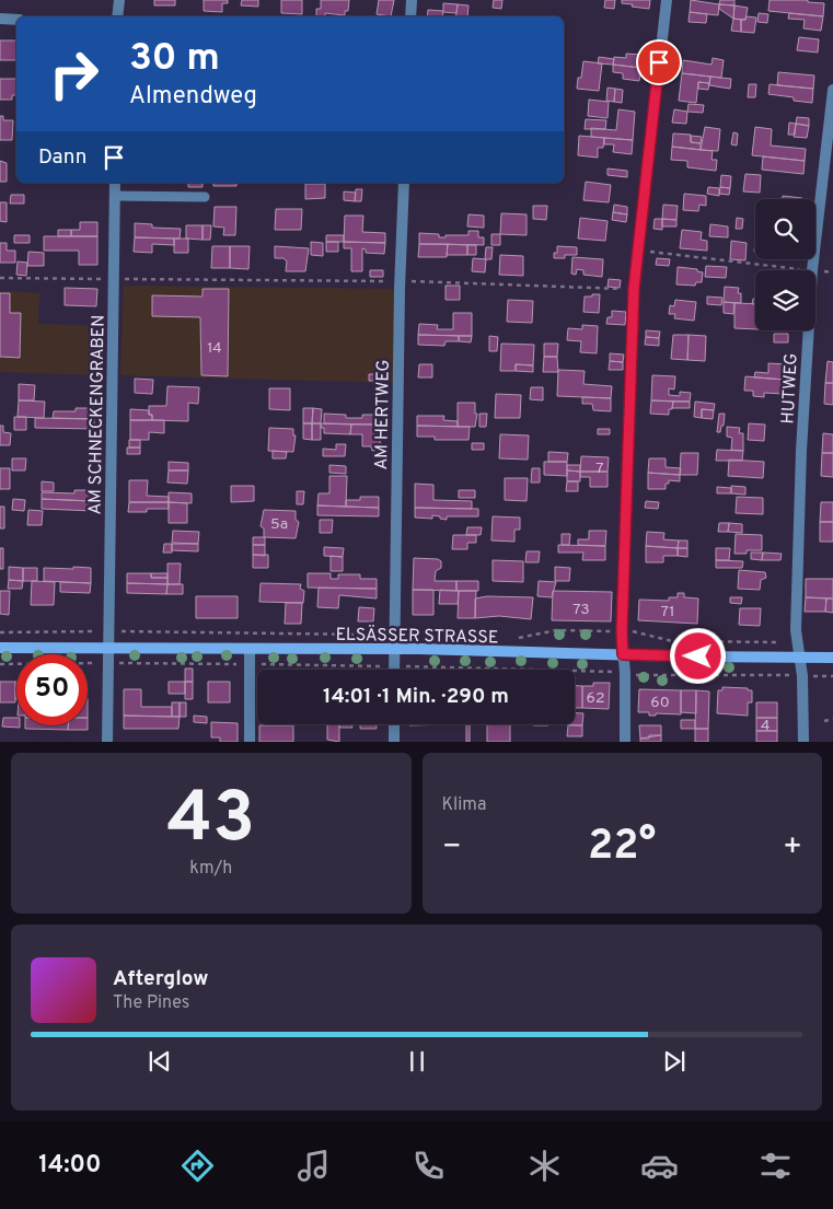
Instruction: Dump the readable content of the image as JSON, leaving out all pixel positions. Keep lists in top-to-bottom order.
{
  "streets": {
    "main road": ["ELSÄSSER STRASSE"],
    "street": ["HUTWEG", "AM SCHNECKENGRABEN", "AM HERTWEG"]
  },
  "crossings": [
    ["HUTWEG", "ELSÄSSER STRASSE"],
    ["AM SCHNECKENGRABEN", "ELSÄSSER STRASSE"],
    ["AM HERTWEG", "ELSÄSSER STRASSE"]
  ],
  "house_numbers": [
    "14",
    "7",
    "5a",
    "73",
    "71",
    "62",
    "60",
    "4"
  ],
  "page": {
    "turn": ["30 m", "Almendweg"],
    "then": "Dann",
    "limit": "50",
    "trip": "14:01 · 1 Min. · 290 m",
    "tile": [
      ["43", "km/h"],
      "Klima"
    ],
    "heat": ["−", "22°", "+"],
    "song": ["Afterglow", "The Pines"],
    "tabs": "14:00"
  }
}
